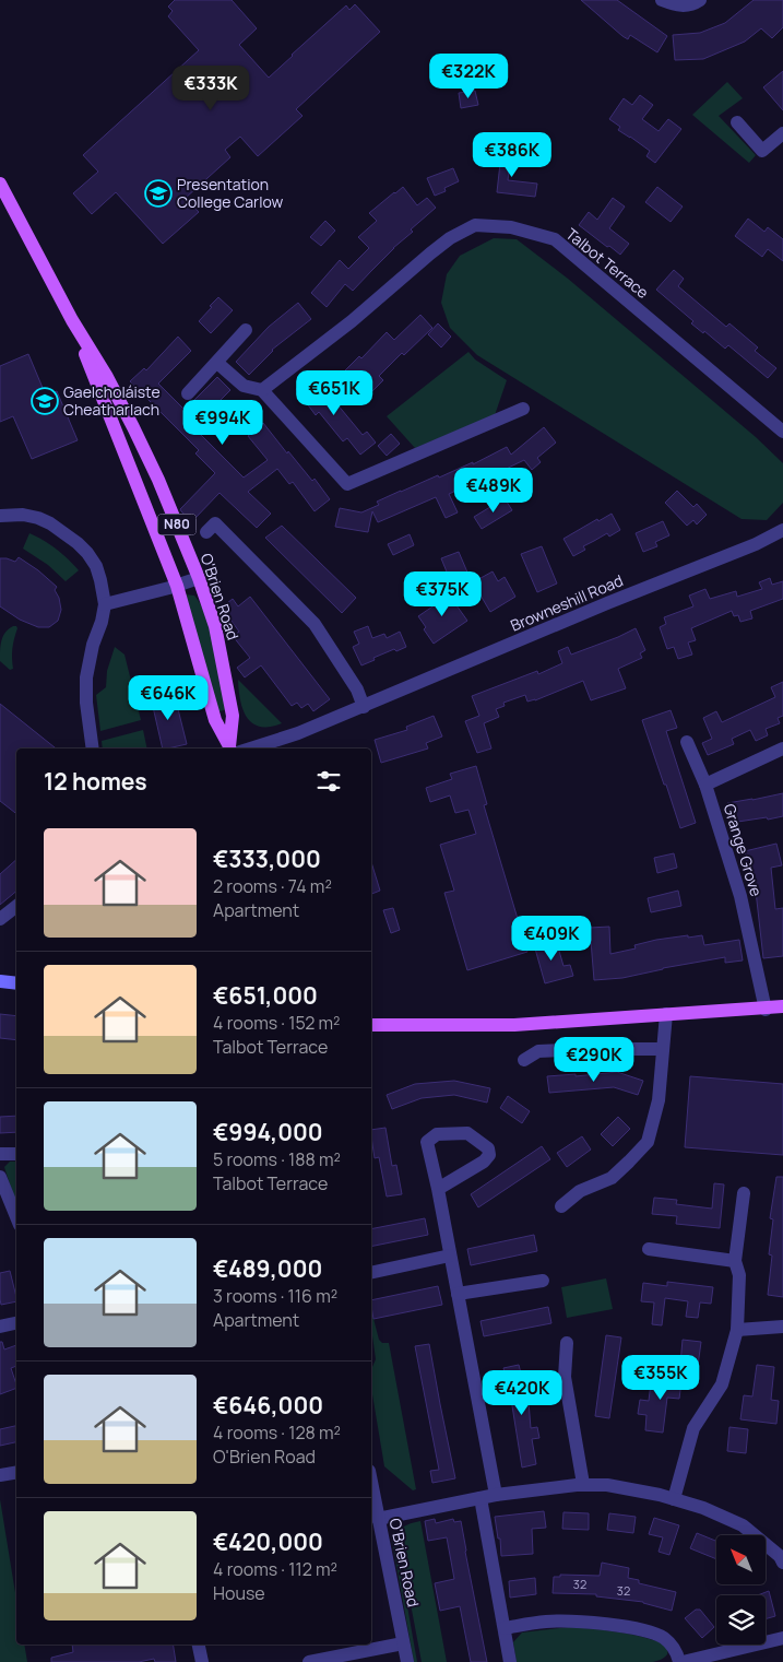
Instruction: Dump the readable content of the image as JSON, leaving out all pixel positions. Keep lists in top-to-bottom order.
{
  "streets": {
    "main road": ["N80", "O'Brien Road"],
    "street": ["Talbot Terrace", "Browneshill Road", "Grange Grove"]
  },
  "places": {
    "school or university": ["Presentation College Carlow", "Gaelcholáiste Cheatharlach"]
  },
  "house_numbers": ["32", "32"],
  "north": "top left",
  "page": {
    "price": [
      "€322K",
      "€333K",
      "€386K",
      "€651K",
      "€994K",
      "€489K",
      "€375K",
      "€646K",
      "€409K",
      "€290K",
      "€355K",
      "€420K"
    ],
    "heading": "12 homes",
    "list": [
      {
        "name": "€333,000",
        "note": "2 rooms · 74 m² · Apartment"
      },
      {
        "name": "€651,000",
        "note": "4 rooms · 152 m² · Talbot Terrace"
      },
      {
        "name": "€994,000",
        "note": "5 rooms · 188 m² · Talbot Terrace"
      },
      {
        "name": "€489,000",
        "note": "3 rooms · 116 m² · Apartment"
      },
      {
        "name": "€646,000",
        "note": "4 rooms · 128 m² · O'Brien Road"
      },
      {
        "name": "€420,000",
        "note": "4 rooms · 112 m² · House"
      }
    ]
  }
}
